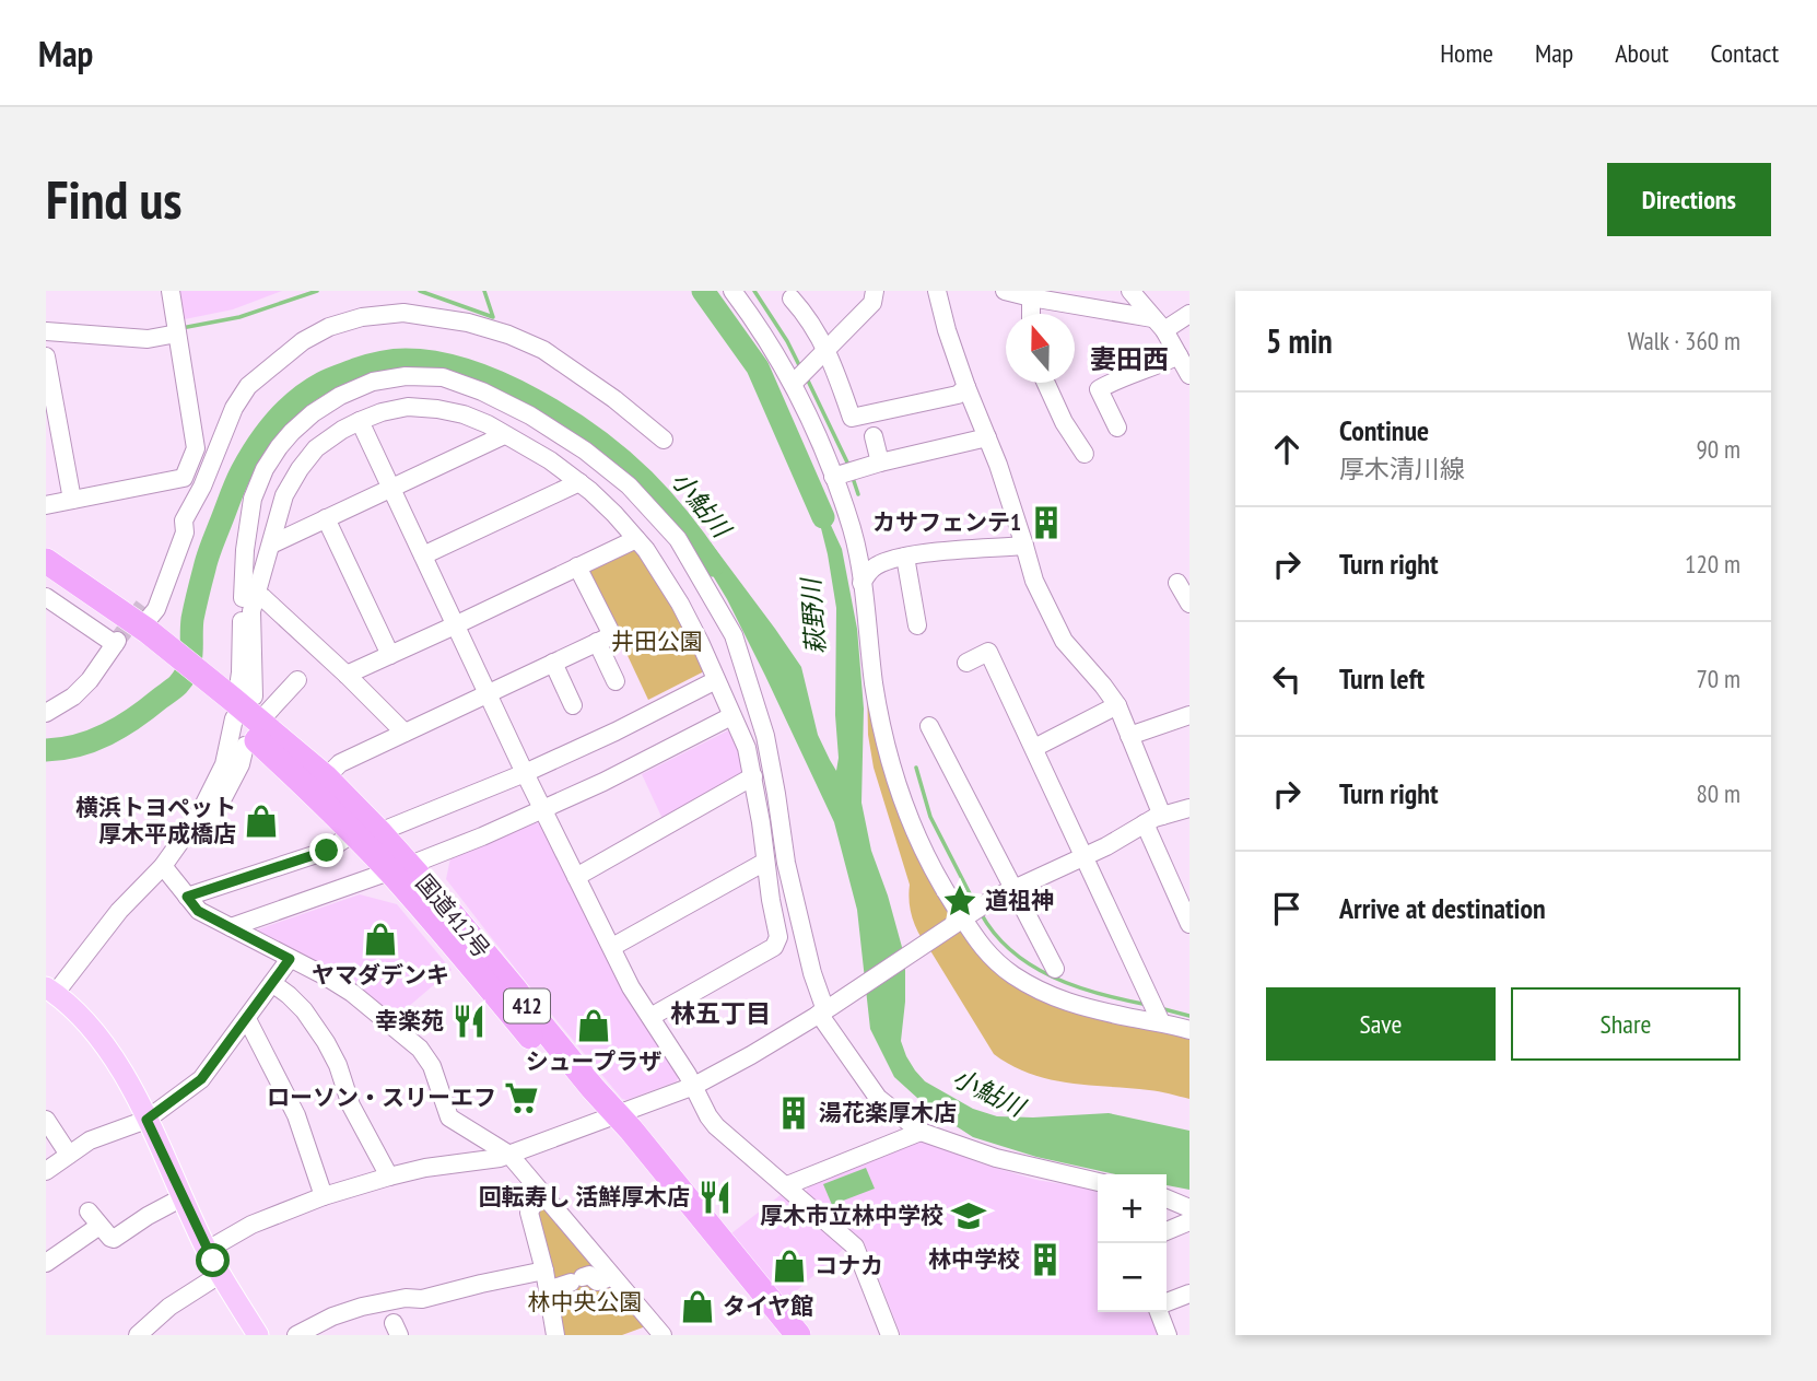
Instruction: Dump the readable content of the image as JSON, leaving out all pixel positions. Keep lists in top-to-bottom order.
{
  "streets": {
    "highway": ["国道412号", "412"]
  },
  "districts": ["妻田西", "林五丁目"],
  "water": ["小鮎川", "萩野川"],
  "parks": ["井田公園", "林中央公園"],
  "places": {
    "building": ["カサフェンテ1", "湯花楽厚木店", "林中学校"],
    "shop": [
      "横浜トヨペット 厚木平成橋店",
      "ヤマダデンキ",
      "シュープラザ",
      "コナカ",
      "タイヤ館"
    ],
    "place": ["道祖神"],
    "restaurant": ["幸楽苑", "回転寿し 活鮮厚木店"],
    "supermarket": ["ローソン・スリーエフ"],
    "school or university": ["厚木市立林中学校"]
  },
  "north": "top",
  "page": {
    "header": "Map",
    "nav": [
      "Home",
      "Map",
      "About",
      "Contact"
    ],
    "buttons": [
      "Directions",
      ["Save", "Share"]
    ],
    "title": "Find us",
    "heading": ["5 min", "Walk · 360 m"],
    "list": [
      ["Continue", "厚木清川線", "90 m"],
      ["Turn right", "120 m"],
      ["Turn left", "70 m"],
      ["Turn right", "80 m"],
      "Arrive at destination"
    ],
    "map_buttons": ["+", "−"]
  }
}
